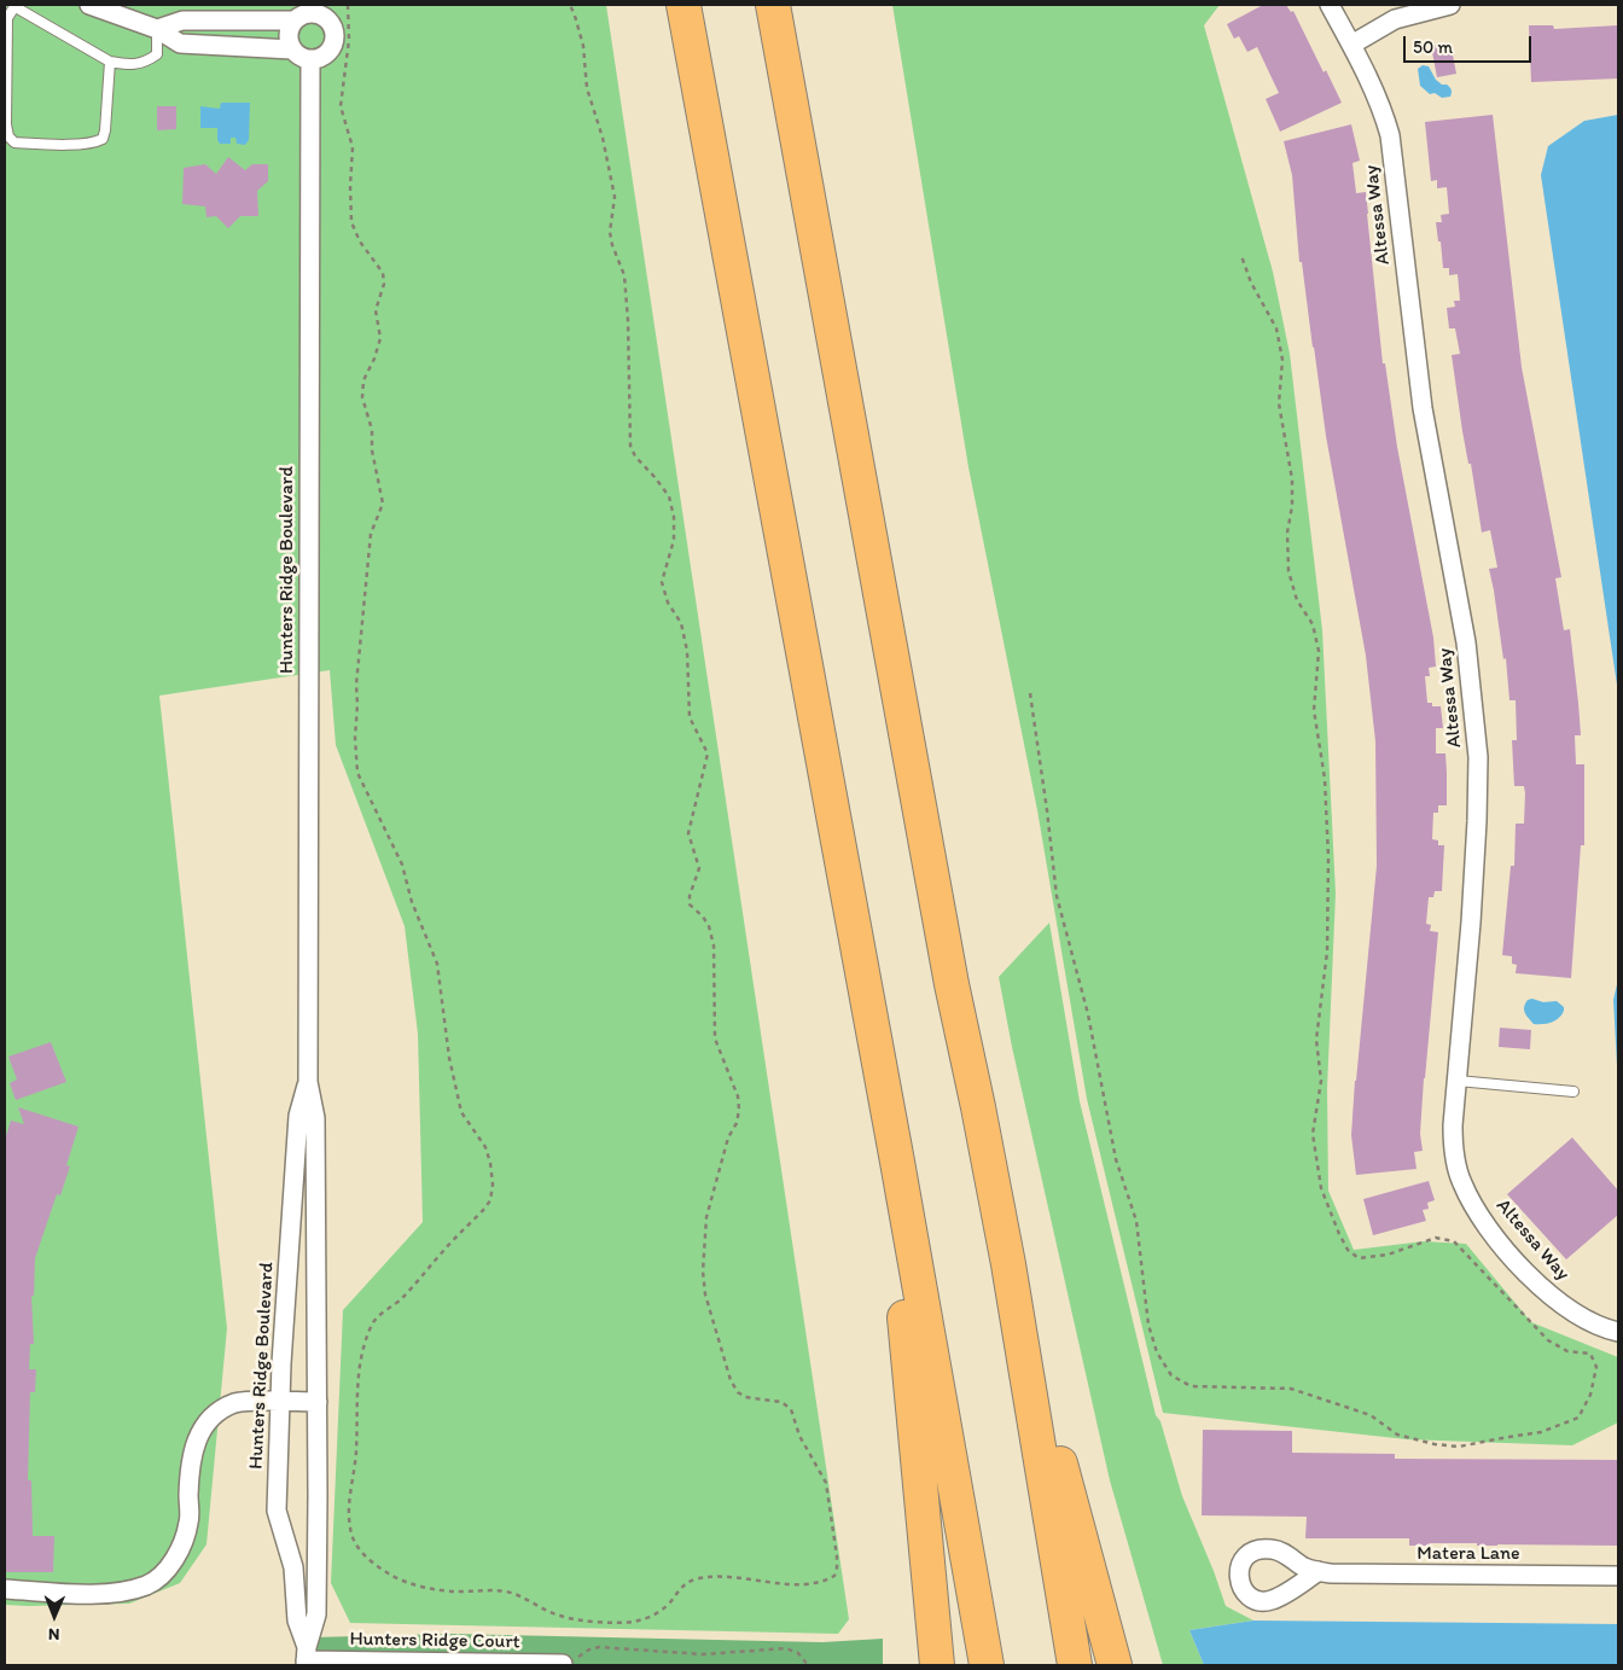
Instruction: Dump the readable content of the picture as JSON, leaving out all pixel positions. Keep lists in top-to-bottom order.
{
  "streets": {
    "street": [
      "Altessa Way",
      "Hunters Ridge Boulevard",
      "Matera Lane",
      "Hunters Ridge Court"
    ]
  },
  "crossings": [
    ["Hunters Ridge Boulevard", "Hunters Ridge Court"]
  ],
  "scale_bar": "50 m",
  "north": "bottom"
}
